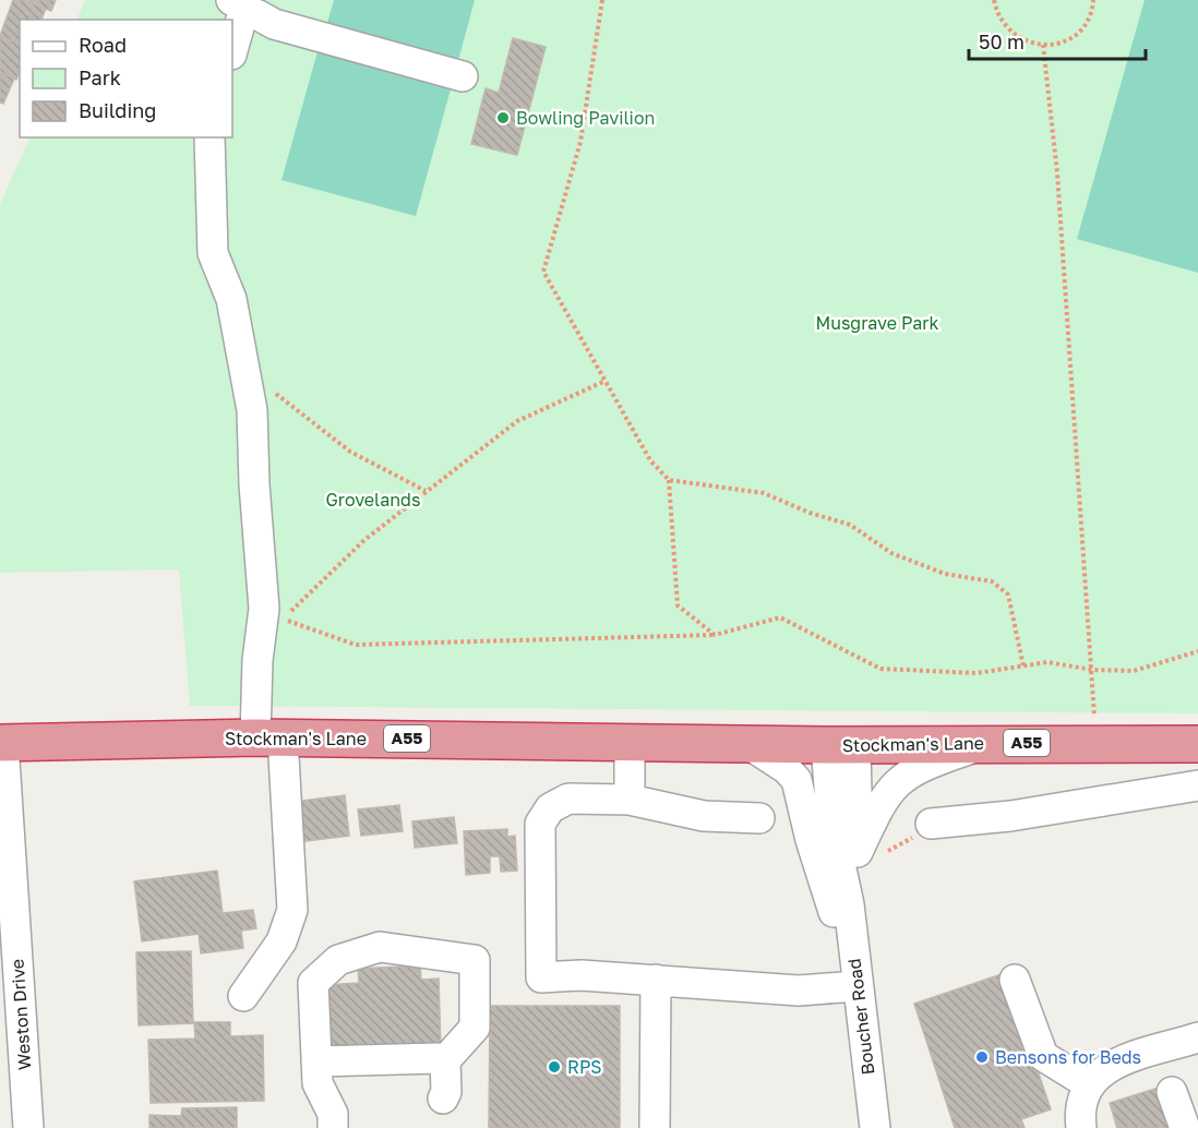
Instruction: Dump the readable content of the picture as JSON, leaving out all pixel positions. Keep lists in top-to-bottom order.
{
  "streets": {
    "highway": ["Stockman's Lane", "A55"],
    "street": ["Weston Drive", "Boucher Road"]
  },
  "crossings": [
    ["Stockman's Lane", "Weston Drive"],
    ["Stockman's Lane", "Boucher Road"]
  ],
  "parks": ["Musgrave Park", "Grovelands"],
  "places": ["Bowling Pavilion", "Bensons for Beds", "RPS"],
  "legend": ["Road", "Park", "Building"],
  "scale_bar": "50 m"
}
